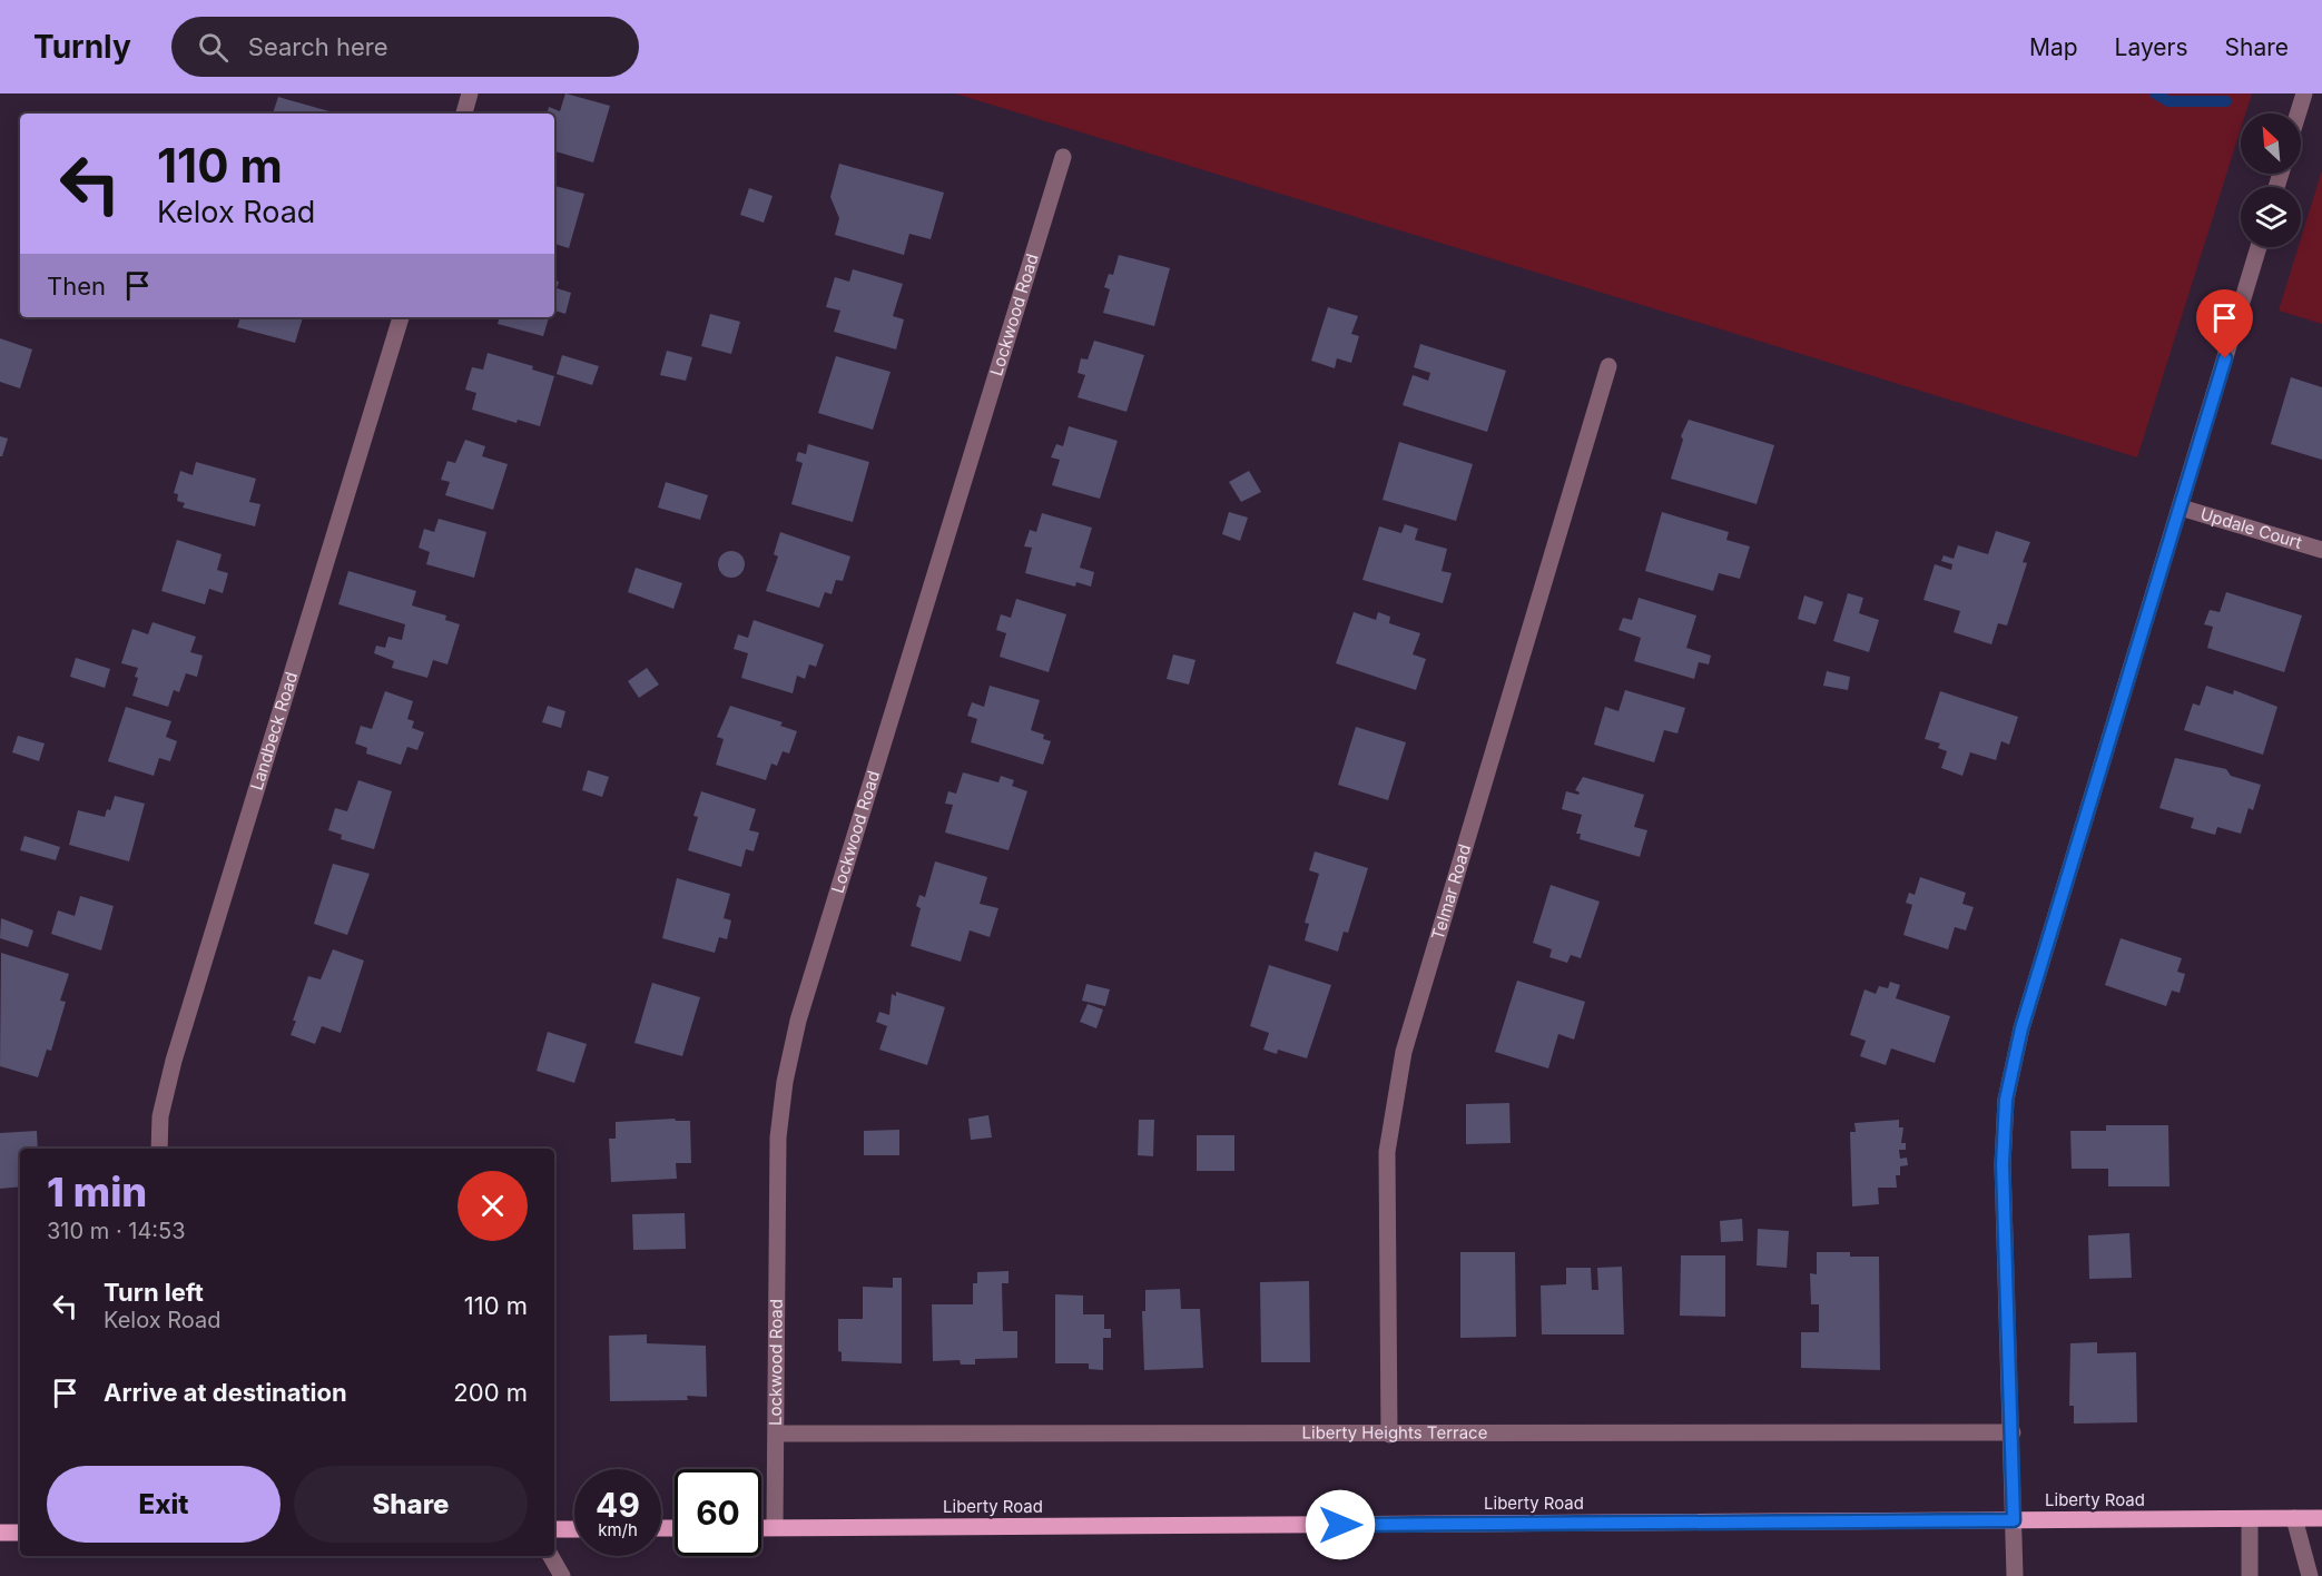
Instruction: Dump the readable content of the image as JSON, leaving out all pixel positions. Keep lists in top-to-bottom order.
{
  "streets": {
    "main road": ["Liberty Road"],
    "street": [
      "Lockwood Road",
      "Updale Court",
      "Landbeck Road",
      "Telmar Road",
      "Liberty Heights Terrace"
    ]
  },
  "crossings": [
    ["Lockwood Road", "Liberty Heights Terrace"],
    ["Lockwood Road", "Liberty Road"],
    ["Telmar Road", "Liberty Heights Terrace"]
  ],
  "north": "top left",
  "page": {
    "header": "Turnly",
    "search": "Search here",
    "nav": ["Map", "Layers", "Share"],
    "turn": ["110 m", "Kelox Road"],
    "then": "Then",
    "heading": ["1 min", "310 m · 14:53"],
    "list": [
      {
        "name": "Turn left",
        "note": "Kelox Road",
        "value": "110 m"
      },
      {
        "name": "Arrive at destination",
        "value": "200 m"
      }
    ],
    "buttons": ["Exit", "Share"],
    "speed": "49 km/h",
    "limit": "60"
  }
}
